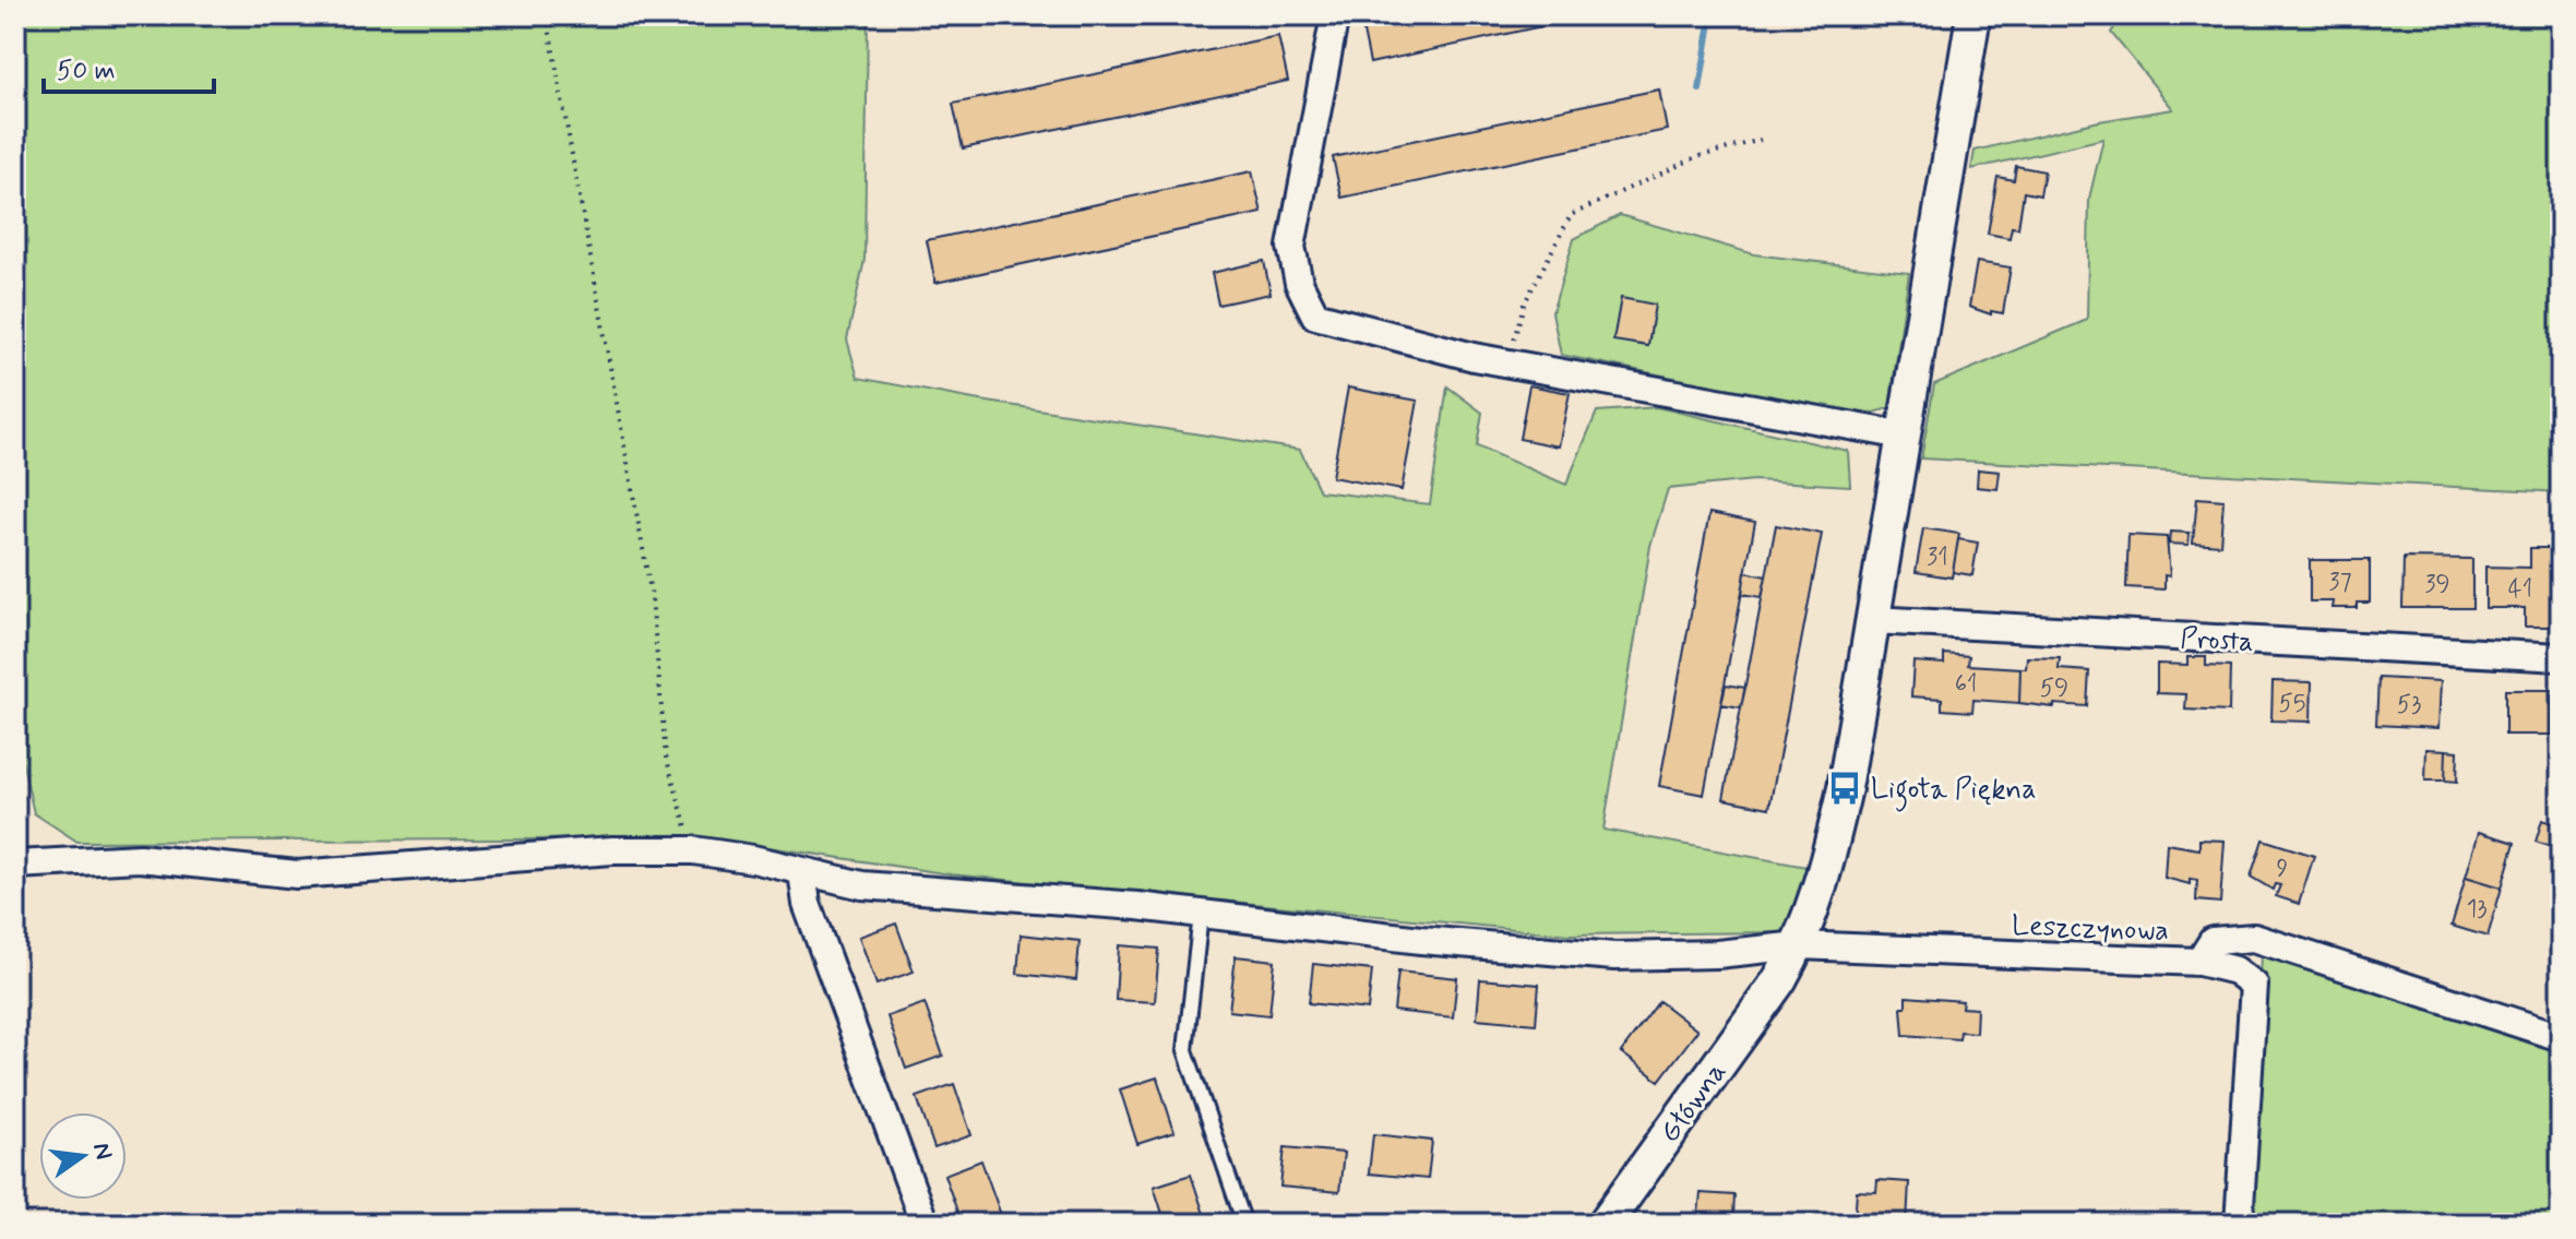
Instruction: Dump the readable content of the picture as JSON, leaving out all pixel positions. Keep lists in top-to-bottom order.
{
  "streets": {
    "street": ["Prosta", "Leszczynowa", "Główna"]
  },
  "crossings": [
    ["Leszczynowa", "Główna"]
  ],
  "places": {
    "bus stop": ["Ligota Piękna"]
  },
  "house_numbers": [
    "31",
    "37",
    "39",
    "41",
    "61",
    "59",
    "55",
    "53",
    "9",
    "13"
  ],
  "scale_bar": "50 m",
  "north": "right"
}
